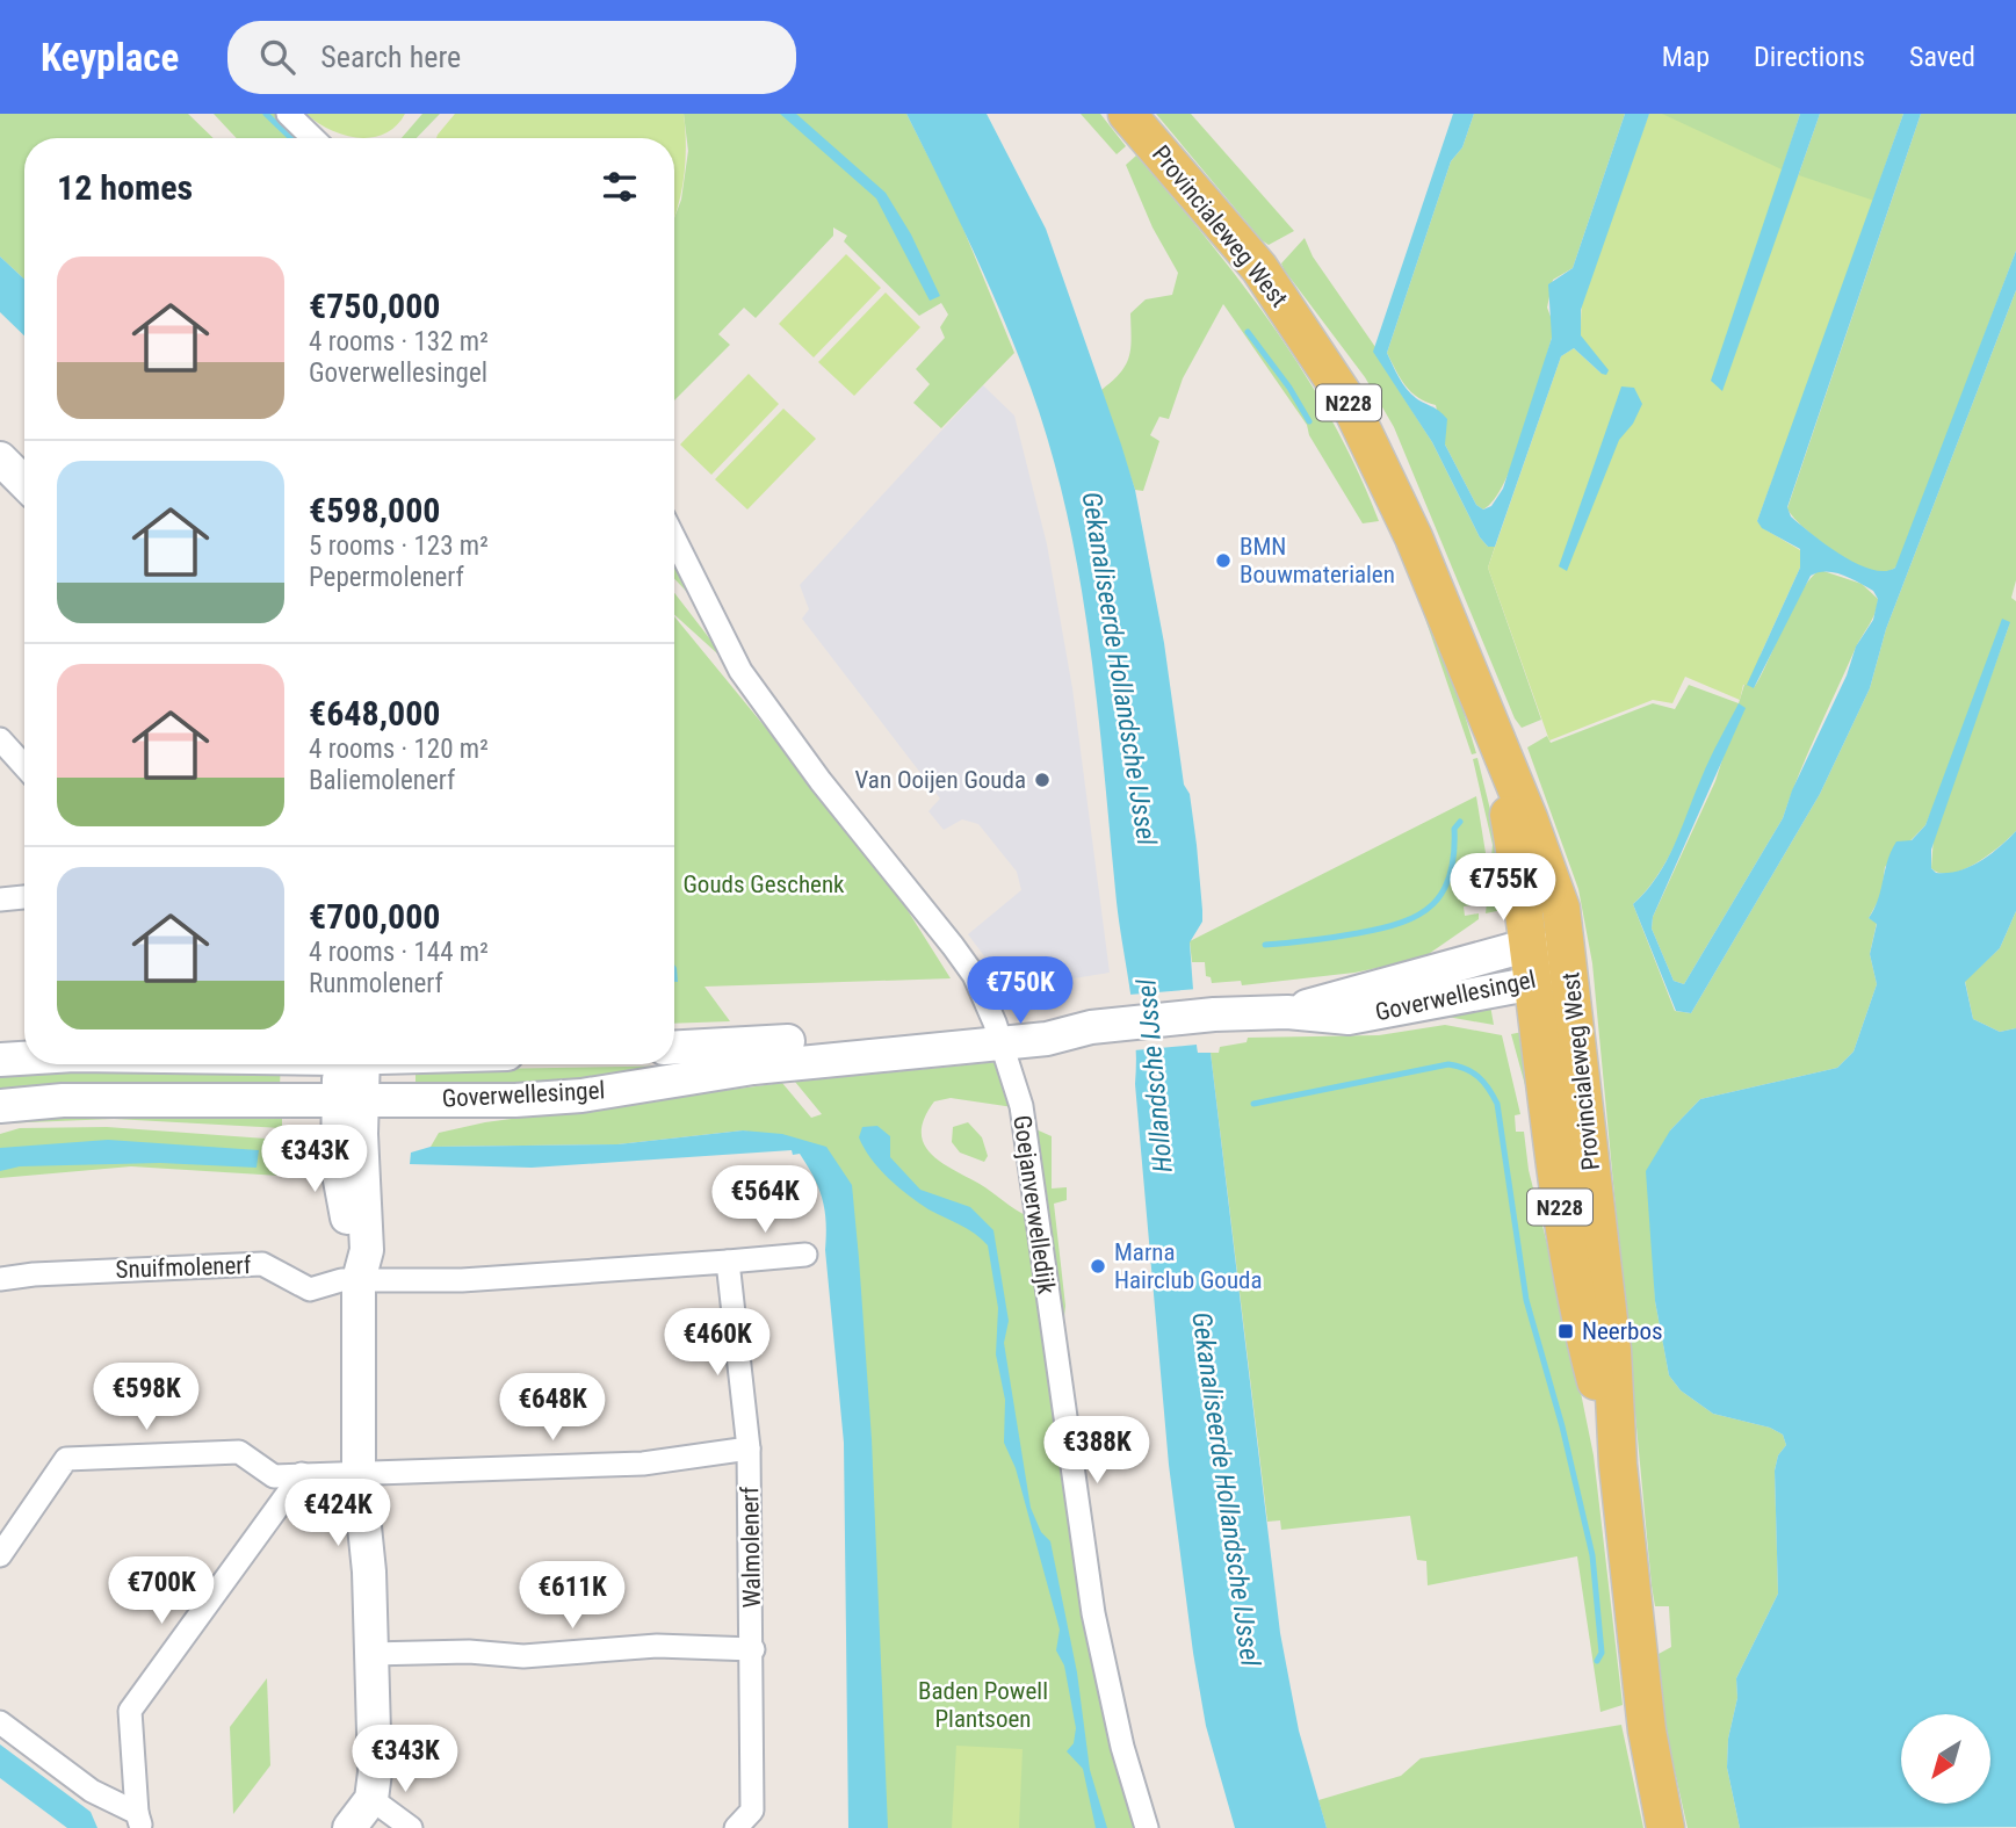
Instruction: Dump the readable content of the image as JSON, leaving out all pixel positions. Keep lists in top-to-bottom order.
{
  "streets": {
    "main road": ["Provincialeweg West", "N228", "Goverwellesingel"],
    "street": ["Goejanverwelledijk", "Snuifmolenerf", "Walmolenerf"]
  },
  "crossings": [
    ["Provincialeweg West", "Goverwellesingel"],
    ["Goverwellesingel", "Goejanverwelledijk"]
  ],
  "water": ["Gekanaliseerde Hollandsche IJssel", "Hollandsche IJssel"],
  "parks": ["Gouds Geschenk", "Baden Powell Plantsoen"],
  "places": {
    "other": ["BMN Bouwmaterialen", "Van Ooijen Gouda", "Marna Hairclub Gouda"],
    "transit": ["Neerbos"]
  },
  "north": "bottom left",
  "page": {
    "header": "Keyplace",
    "search": "Search here",
    "nav": ["Map", "Directions", "Saved"],
    "heading": "12 homes",
    "list": [
      {
        "name": "€750,000",
        "note": "4 rooms · 132 m² · Goverwellesingel"
      },
      {
        "name": "€598,000",
        "note": "5 rooms · 123 m² · Pepermolenerf"
      },
      {
        "name": "€648,000",
        "note": "4 rooms · 120 m² · Baliemolenerf"
      },
      {
        "name": "€700,000",
        "note": "4 rooms · 144 m² · Runmolenerf"
      }
    ],
    "price": [
      "€755K",
      "€750K",
      "€343K",
      "€564K",
      "€460K",
      "€598K",
      "€648K",
      "€388K",
      "€424K",
      "€700K",
      "€611K",
      "€343K"
    ]
  }
}
